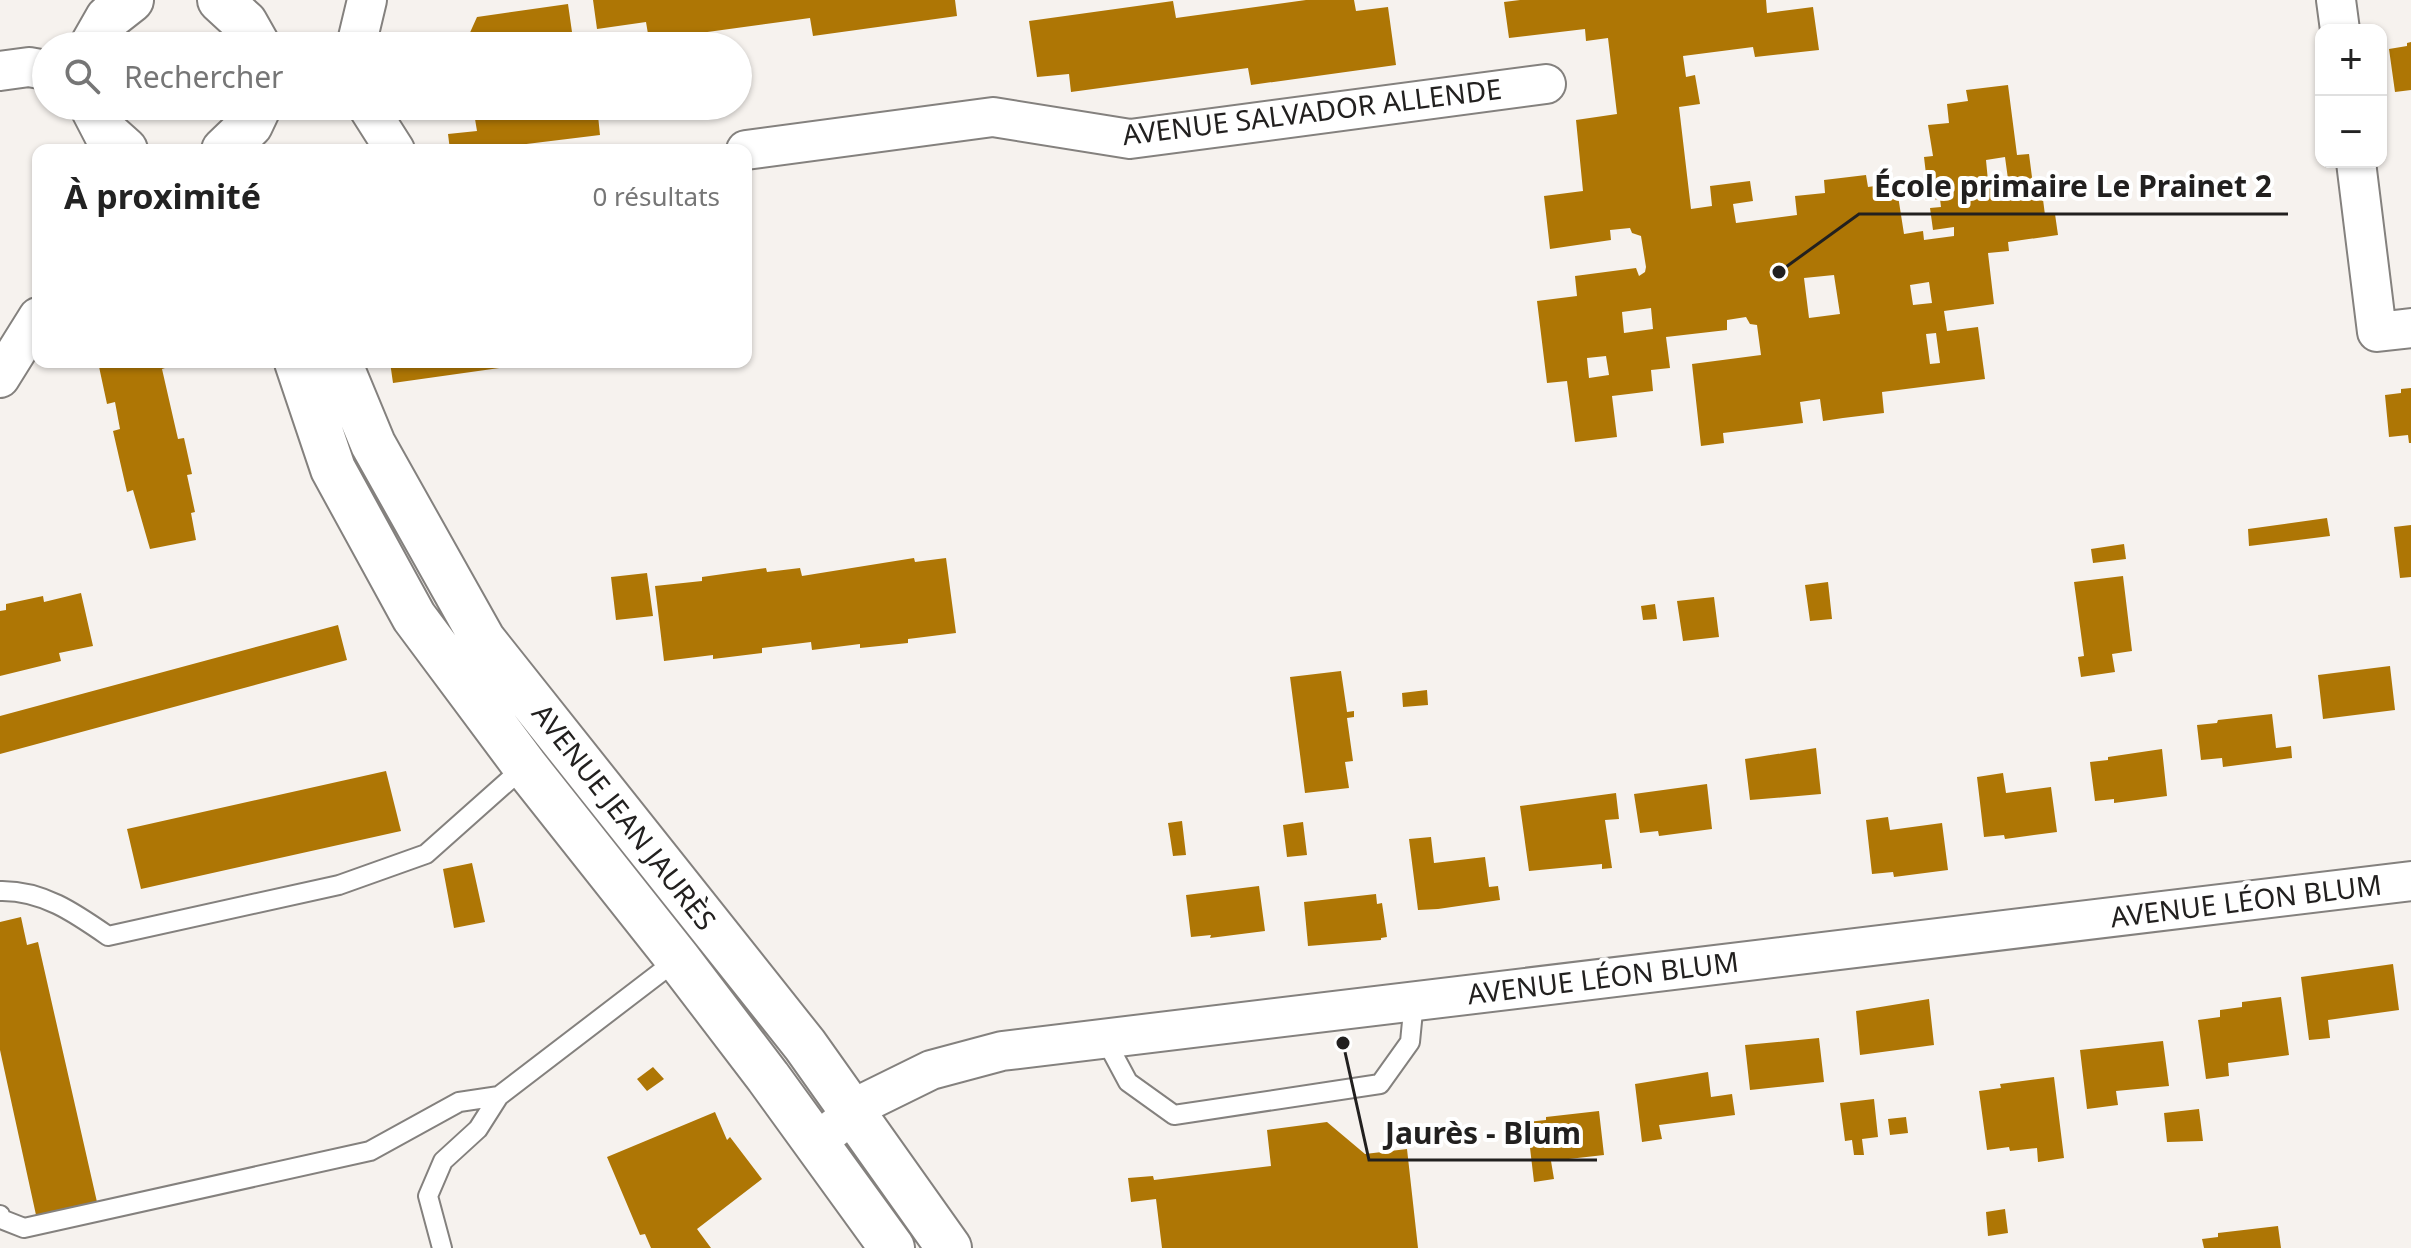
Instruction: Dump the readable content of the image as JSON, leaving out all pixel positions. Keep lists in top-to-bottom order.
{
  "streets": {
    "main road": ["AVENUE JEAN JAURÈS"],
    "street": ["AVENUE SALVADOR ALLENDE", "AVENUE LÉON BLUM"]
  },
  "crossings": [
    ["AVENUE JEAN JAURÈS", "AVENUE LÉON BLUM"]
  ],
  "places": ["École primaire Le Prainet 2", "Jaurès - Blum"],
  "page": {
    "map_buttons": ["+", "−"],
    "search": "Rechercher",
    "heading": ["À proximité", "0 résultats"]
  }
}
